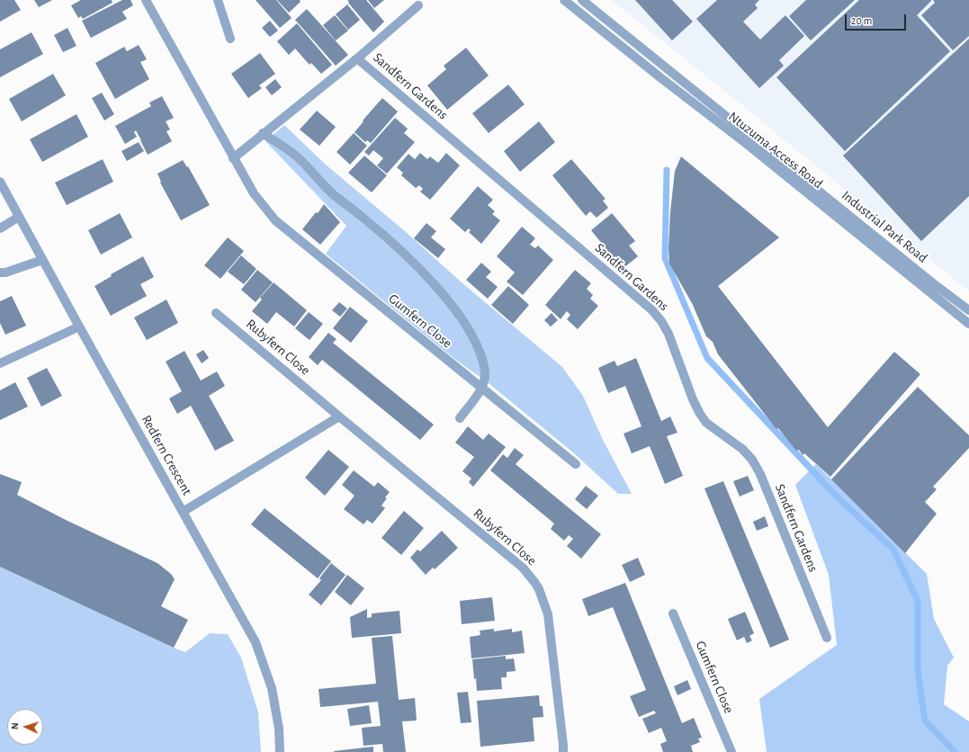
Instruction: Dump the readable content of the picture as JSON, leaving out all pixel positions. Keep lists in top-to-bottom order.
{
  "streets": {
    "street": [
      "Sandfern Gardens",
      "Ntuzuma Access Road",
      "Industrial Park Road",
      "Gumfern Close",
      "Rubyfern Close",
      "Redfern Crescent"
    ]
  },
  "crossings": [
    ["Sandfern Gardens", "Gumfern Close"]
  ],
  "scale_bar": "20 m",
  "north": "left"
}
